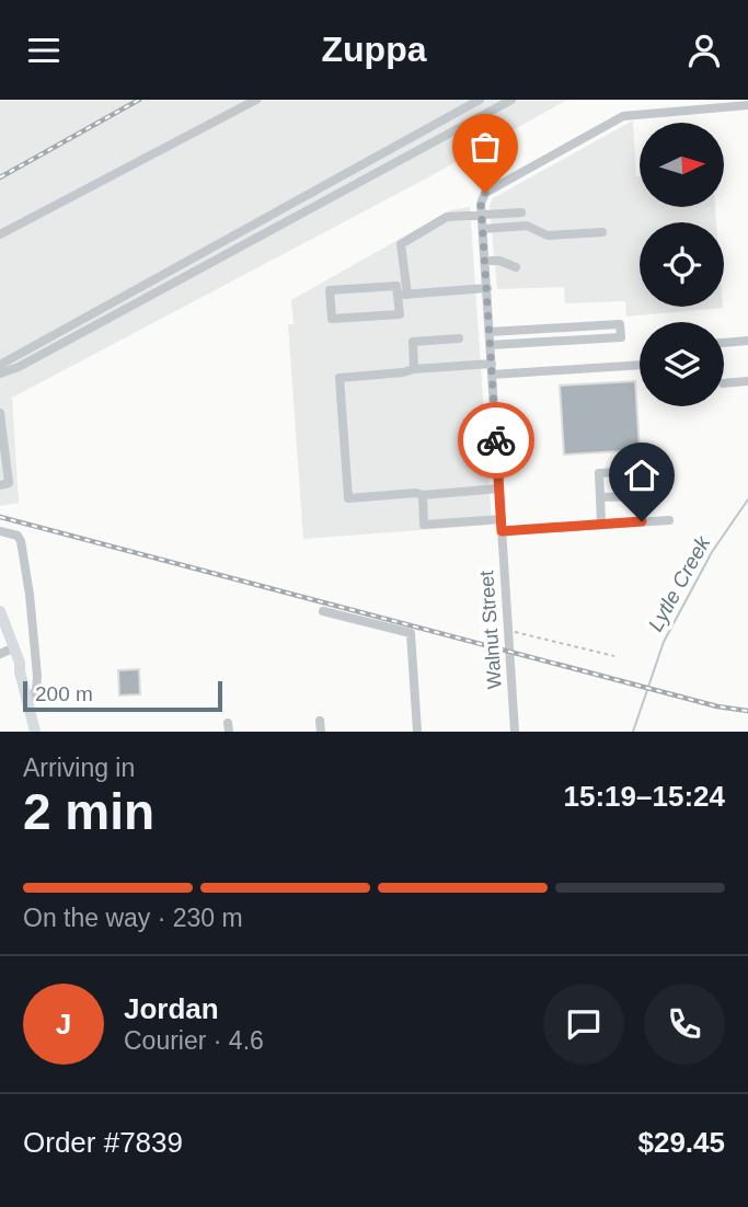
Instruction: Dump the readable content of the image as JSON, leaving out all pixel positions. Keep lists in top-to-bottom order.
{
  "streets": {
    "street": ["Walnut Street"]
  },
  "water": ["Lytle Creek"],
  "scale_bar": "200 m",
  "north": "right",
  "page": {
    "header": "Zuppa",
    "scale": "200 m",
    "heading": ["2 min", "Arriving in", "15:19–15:24"],
    "panel": [
      "Jordan",
      "Courier · 4.6",
      "Order #7839",
      "$29.45"
    ],
    "bar": "On the way · 230 m",
    "round": "J"
  }
}
